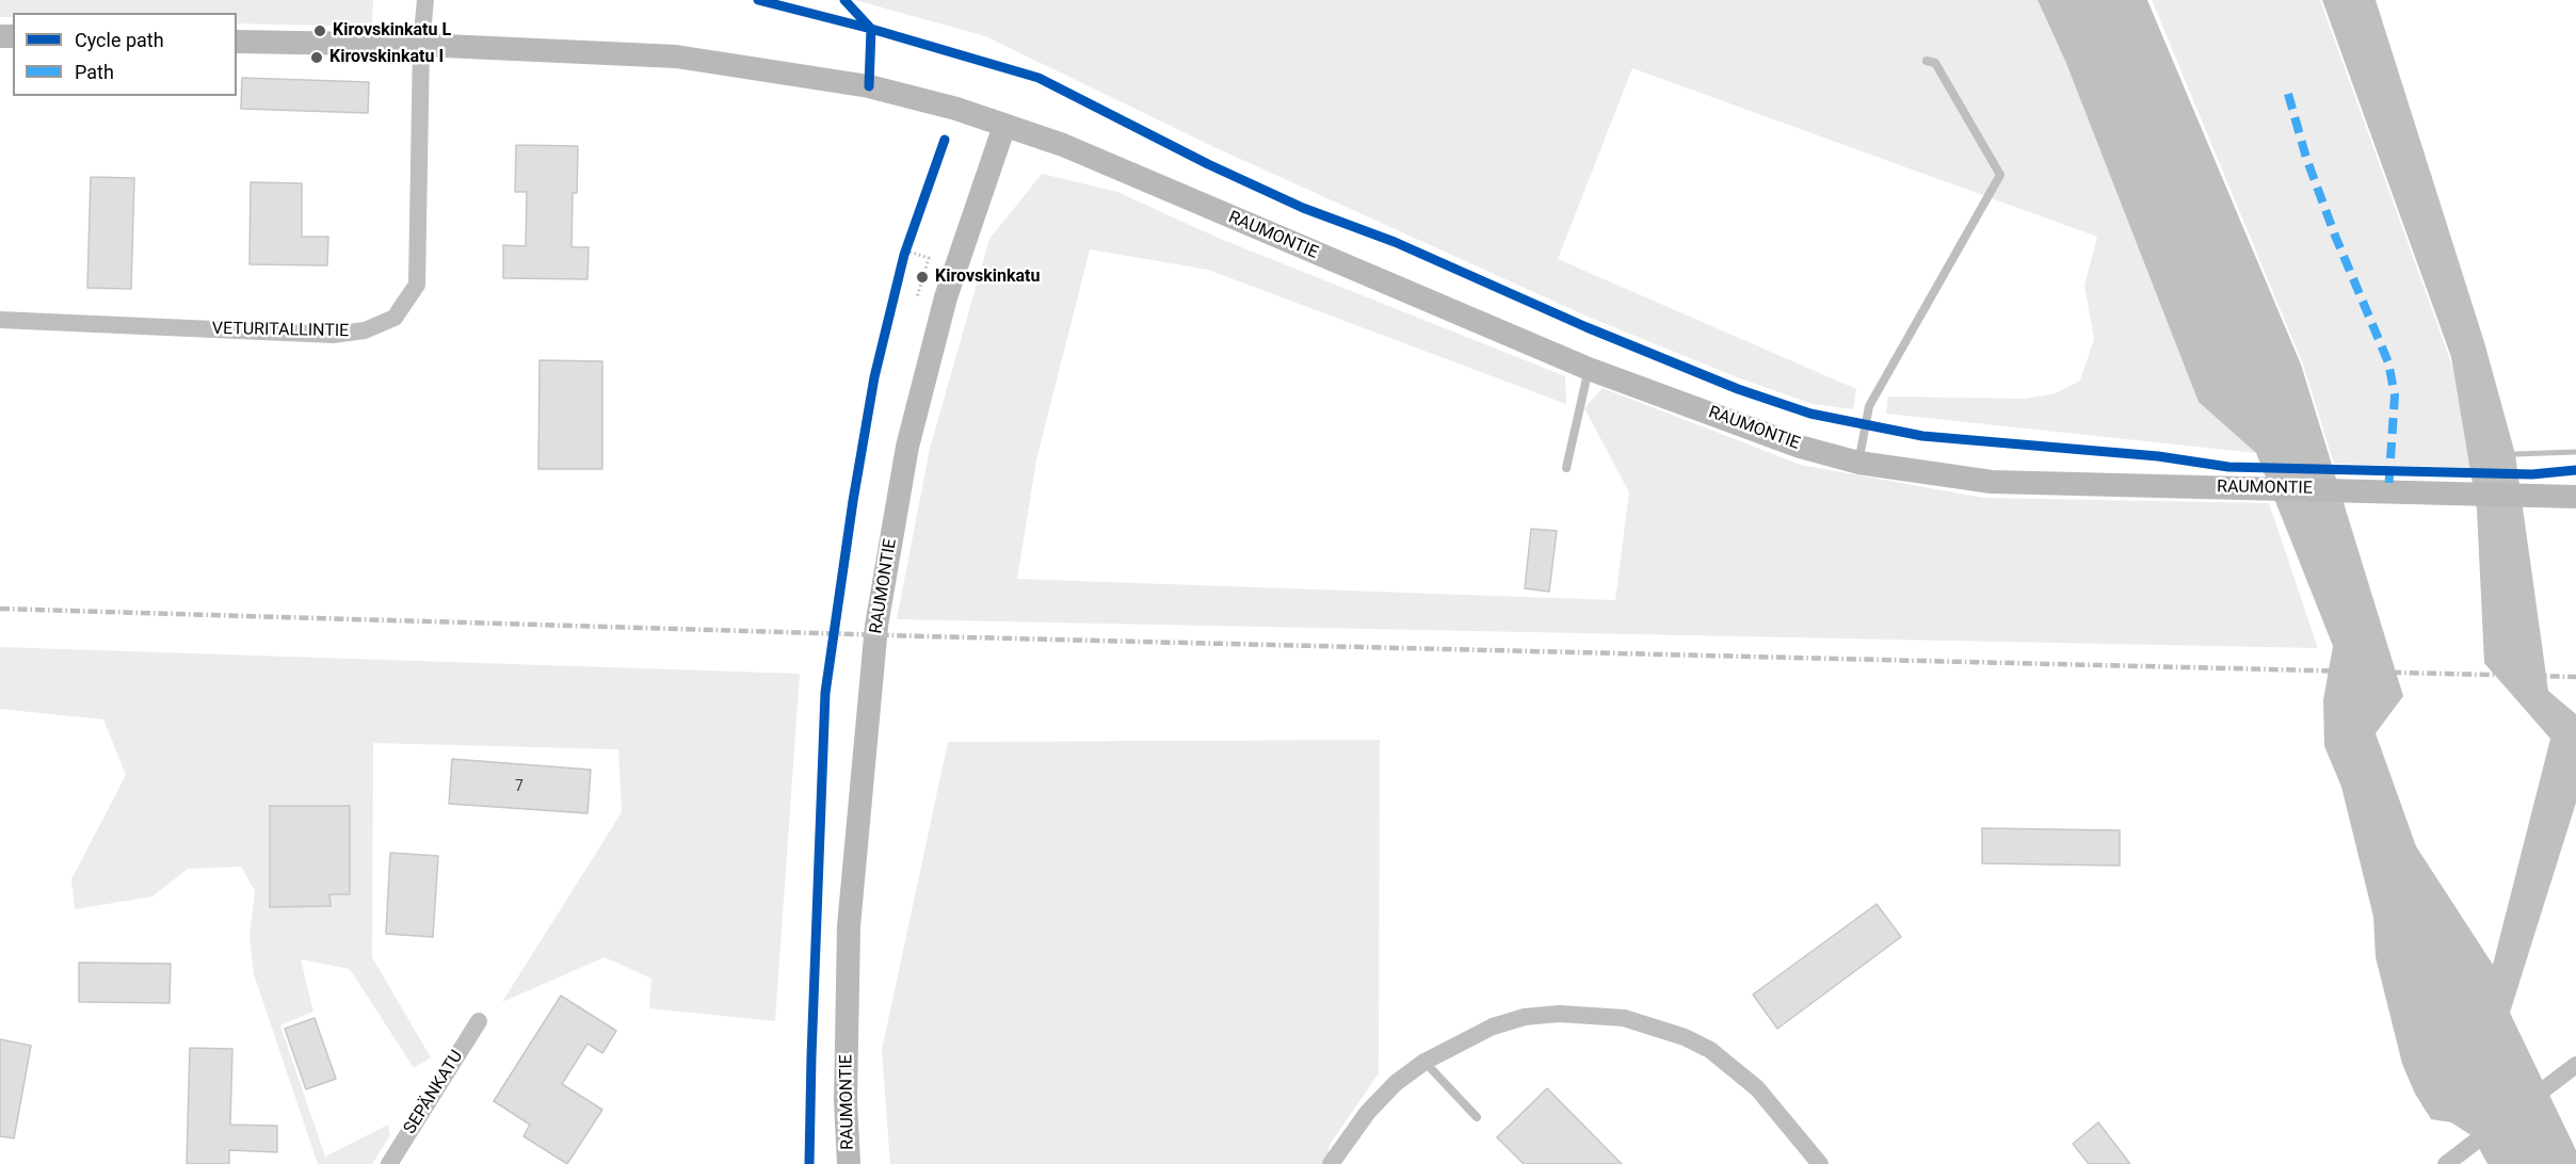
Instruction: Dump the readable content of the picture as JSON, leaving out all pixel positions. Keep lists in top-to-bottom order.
{
  "streets": {
    "street": ["RAUMONTIE", "VETURITALLINTIE", "SEPÄNKATU"]
  },
  "places": ["Kirovskinkatu L", "Kirovskinkatu I", "Kirovskinkatu"],
  "house_numbers": ["7"],
  "legend": ["Cycle path", "Path"]
}
